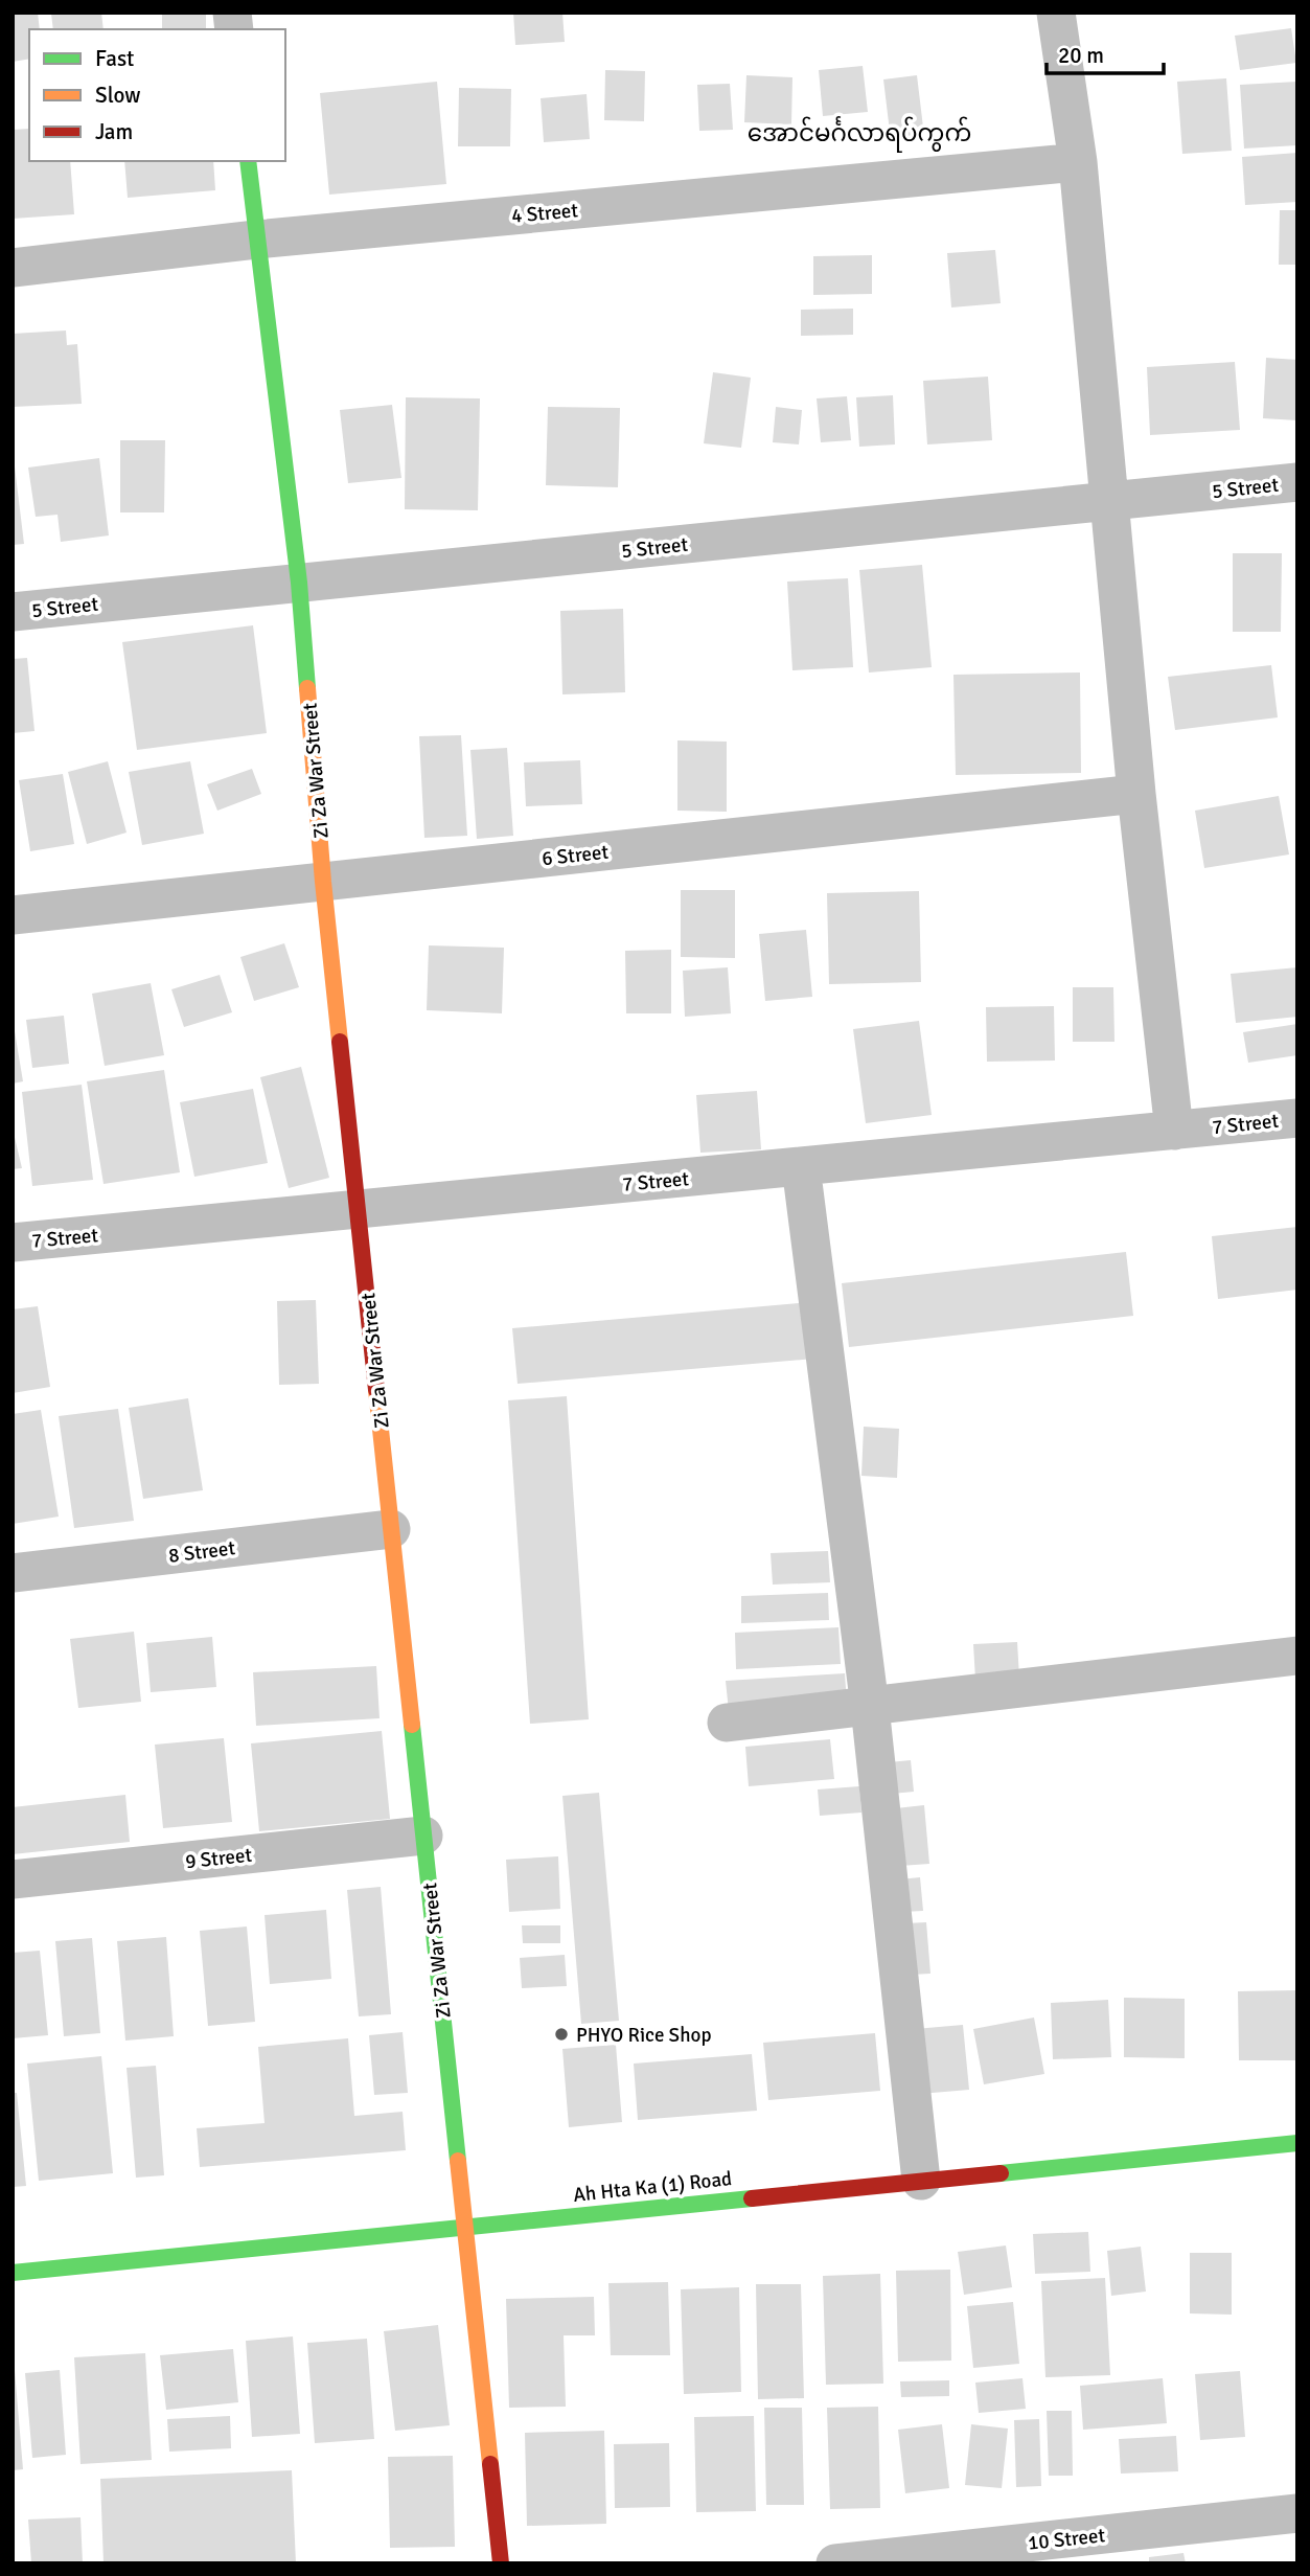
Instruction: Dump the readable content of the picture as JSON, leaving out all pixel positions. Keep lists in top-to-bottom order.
{
  "streets": {
    "street": [
      "4 Street",
      "5 Street",
      "Zi Za War Street",
      "6 Street",
      "7 Street",
      "8 Street",
      "9 Street",
      "Ah Hta Ka (1) Road",
      "10 Street"
    ]
  },
  "crossings": [
    ["4 Street", "Zi Za War Street"],
    ["5 Street", "Zi Za War Street"],
    ["Zi Za War Street", "6 Street"],
    ["Zi Za War Street", "7 Street"],
    ["Zi Za War Street", "8 Street"],
    ["Zi Za War Street", "9 Street"],
    ["Zi Za War Street", "Ah Hta Ka (1) Road"]
  ],
  "districts": ["အောင်မင်္ဂလာရပ်ကွက်"],
  "places": ["PHYO Rice Shop"],
  "legend": ["Fast", "Slow", "Jam"],
  "scale_bar": "20 m"
}
